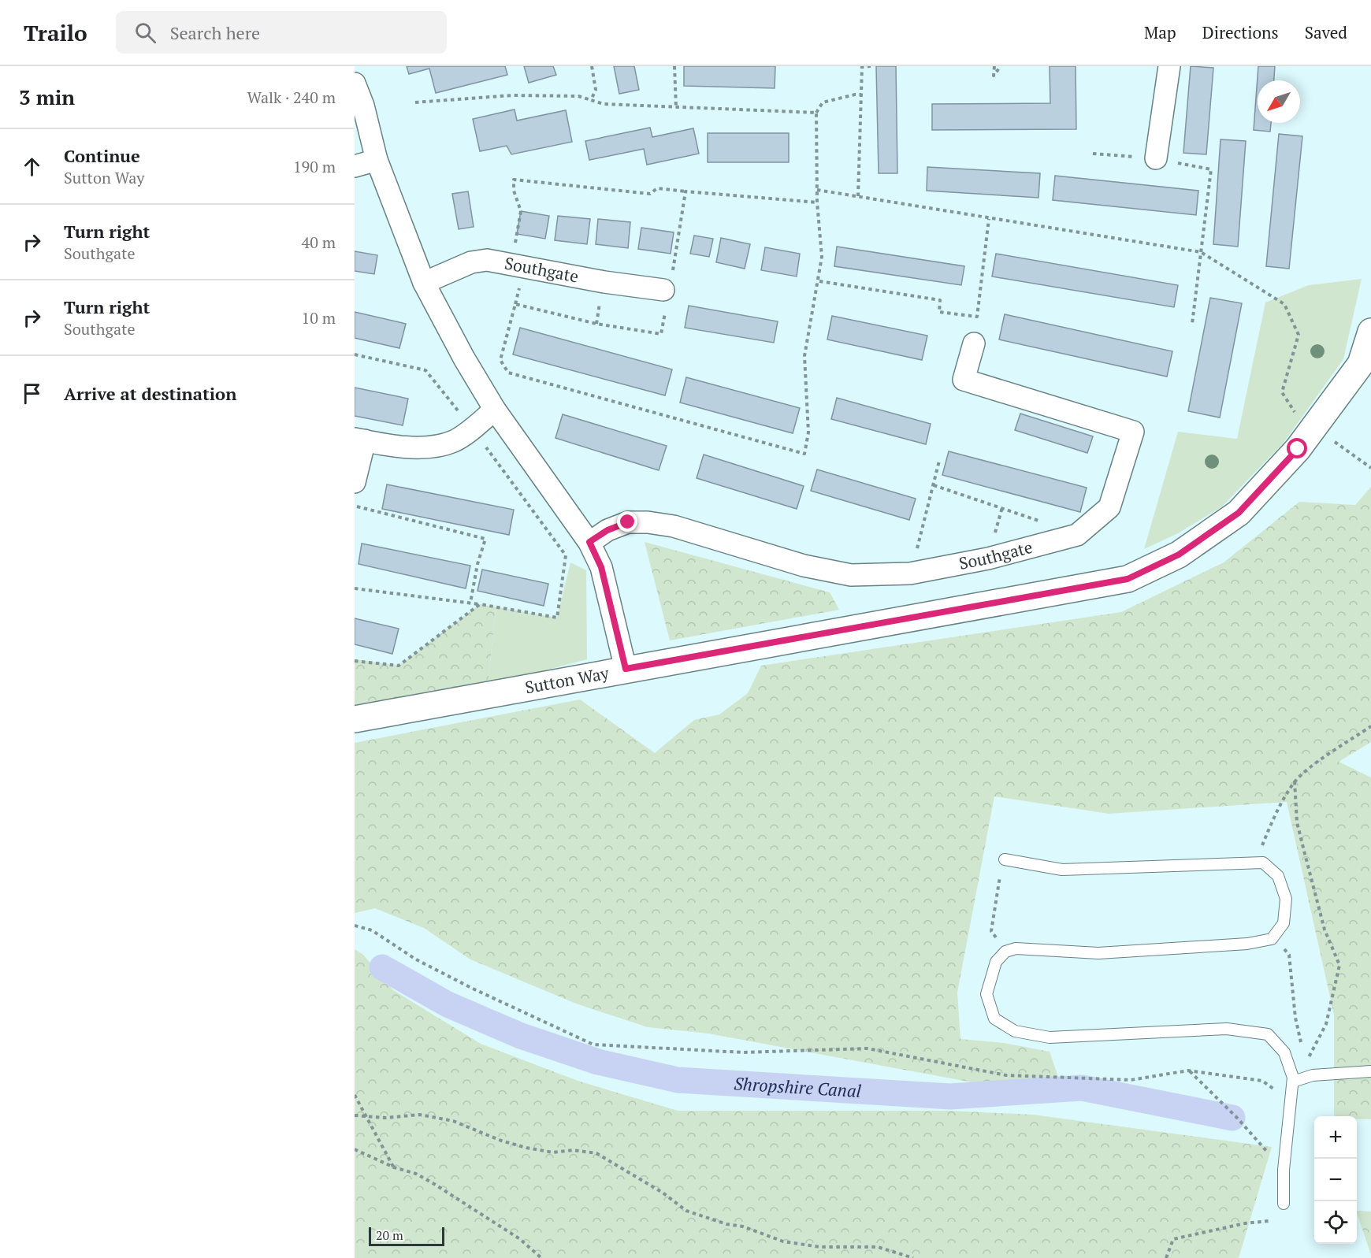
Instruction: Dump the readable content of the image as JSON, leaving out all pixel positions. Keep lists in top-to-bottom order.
{
  "streets": {
    "street": ["Southgate", "Sutton Way"]
  },
  "water": ["Shropshire Canal"],
  "scale_bar": "20 m",
  "north": "bottom left",
  "page": {
    "header": "Trailo",
    "search": "Search here",
    "nav": ["Map", "Directions", "Saved"],
    "heading": ["3 min", "Walk · 240 m"],
    "list": [
      ["Continue", "Sutton Way", "190 m"],
      ["Turn right", "Southgate", "40 m"],
      ["Turn right", "Southgate", "10 m"],
      "Arrive at destination"
    ],
    "map_buttons": ["+", "−"],
    "scale": "20 m"
  }
}
